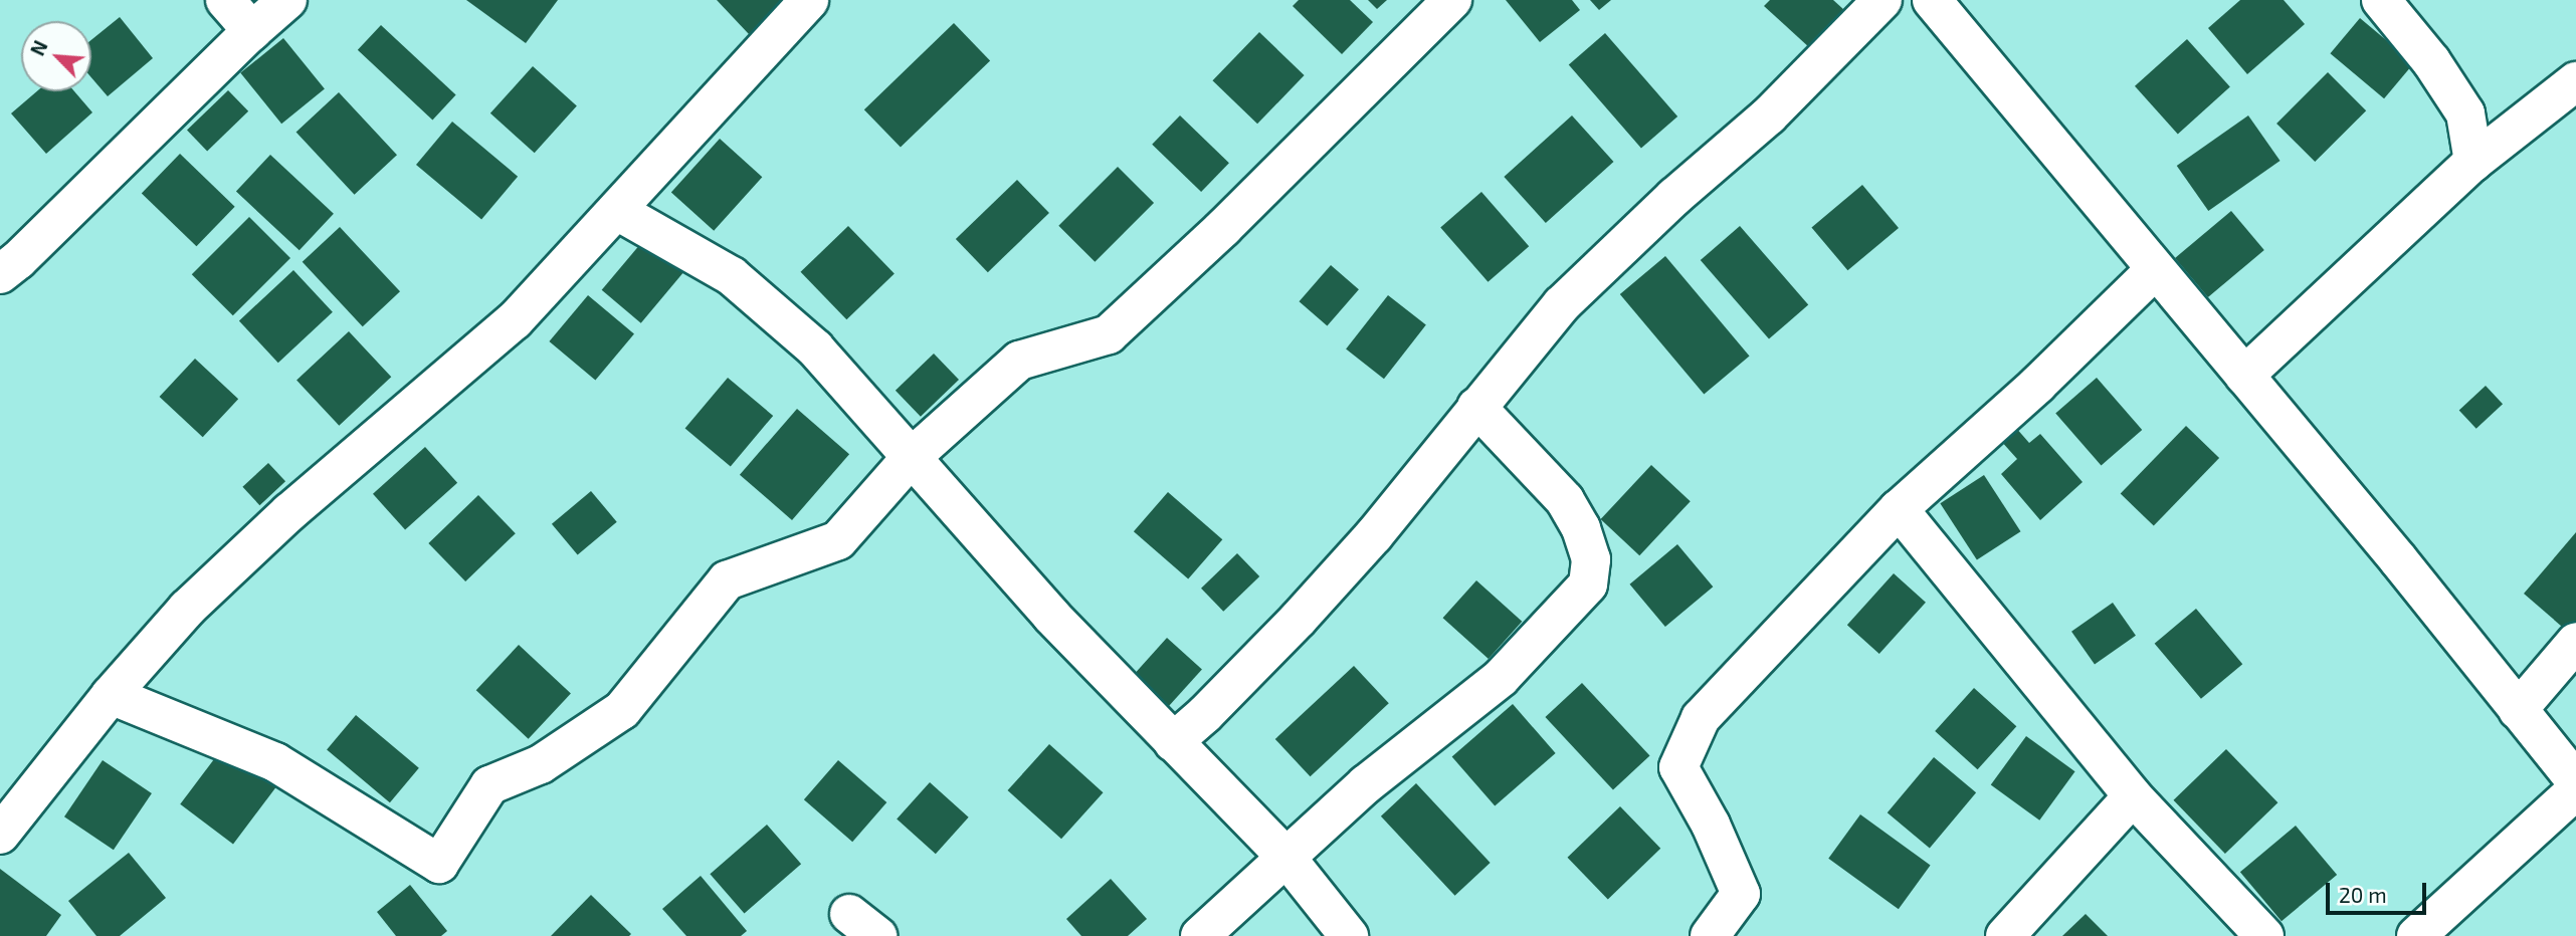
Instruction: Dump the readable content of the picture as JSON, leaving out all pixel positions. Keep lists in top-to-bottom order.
{
  "scale_bar": "20 m",
  "north": "top left"
}
